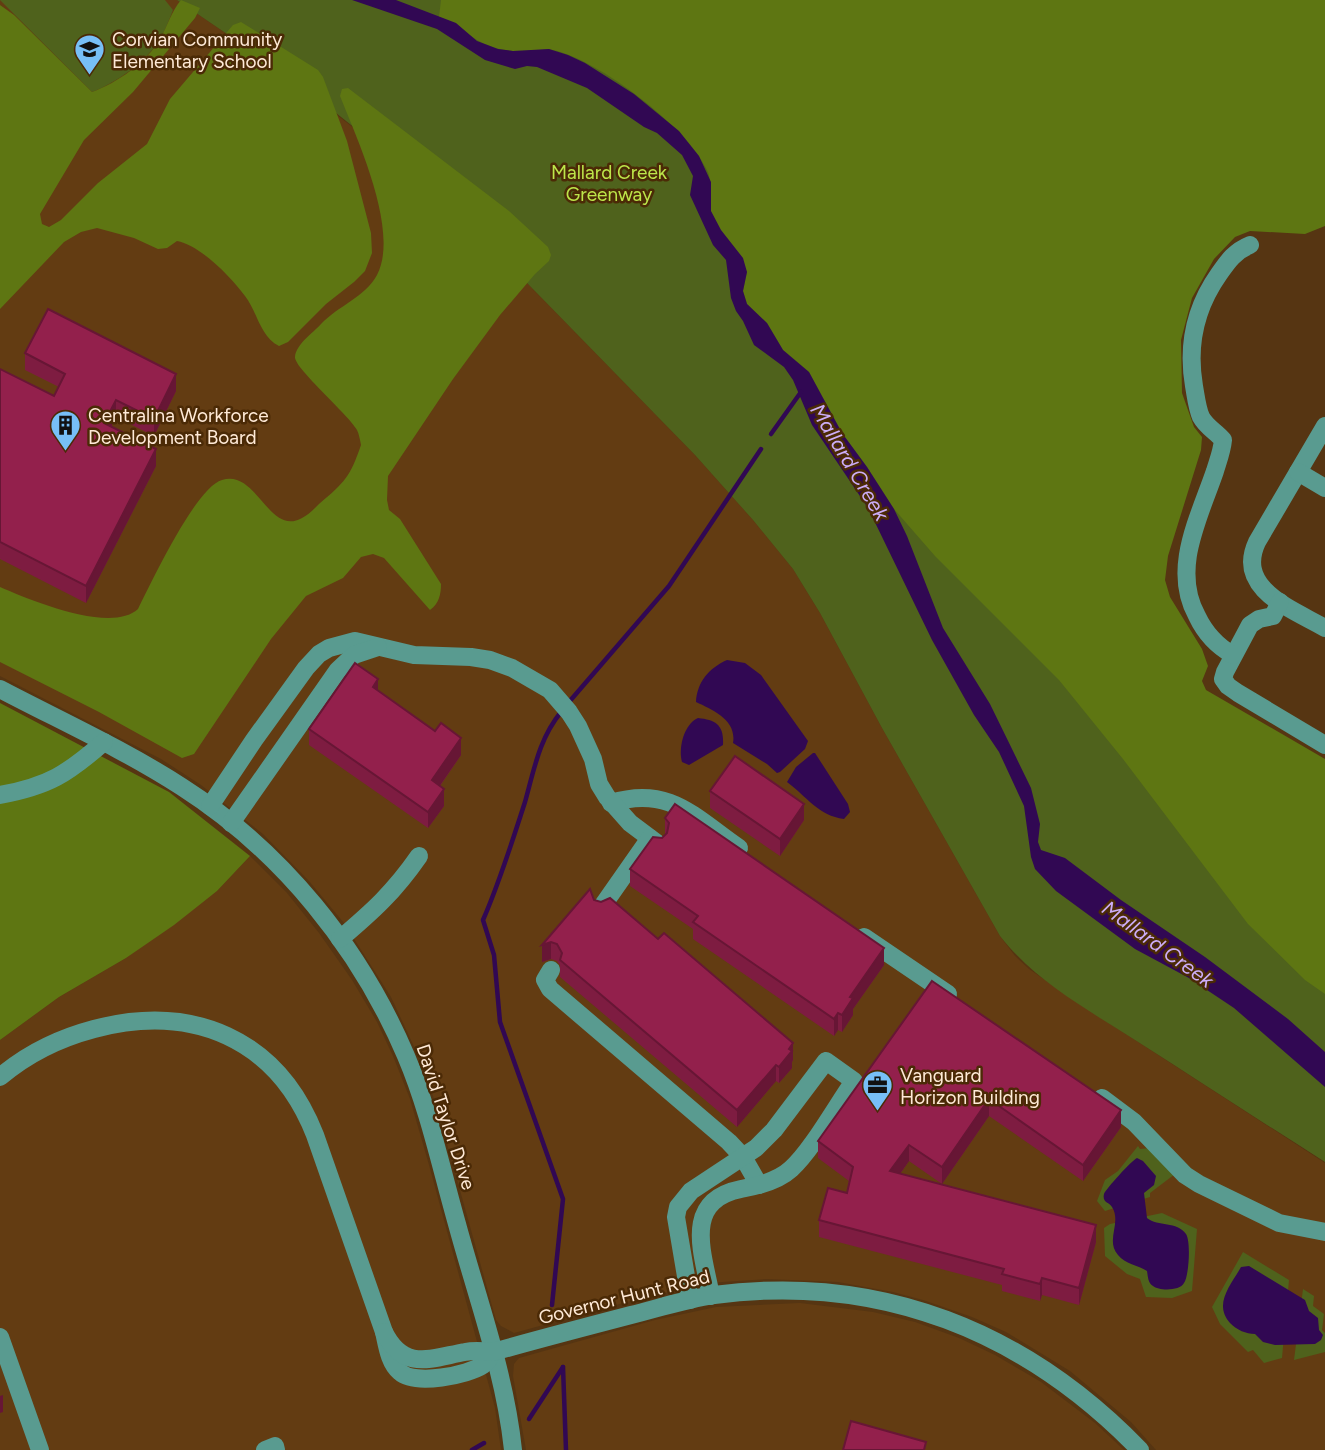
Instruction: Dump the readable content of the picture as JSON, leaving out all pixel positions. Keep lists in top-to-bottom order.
{
  "streets": {
    "street": ["David Taylor Drive", "Governor Hunt Road"]
  },
  "crossings": [
    ["David Taylor Drive", "Governor Hunt Road"]
  ],
  "water": ["Mallard Creek"],
  "parks": ["Mallard Creek Greenway"],
  "places": {
    "school or university": ["Corvian Community Elementary School"],
    "building": ["Centralina Workforce Development Board"],
    "office": ["Vanguard Horizon Building"]
  }
}
